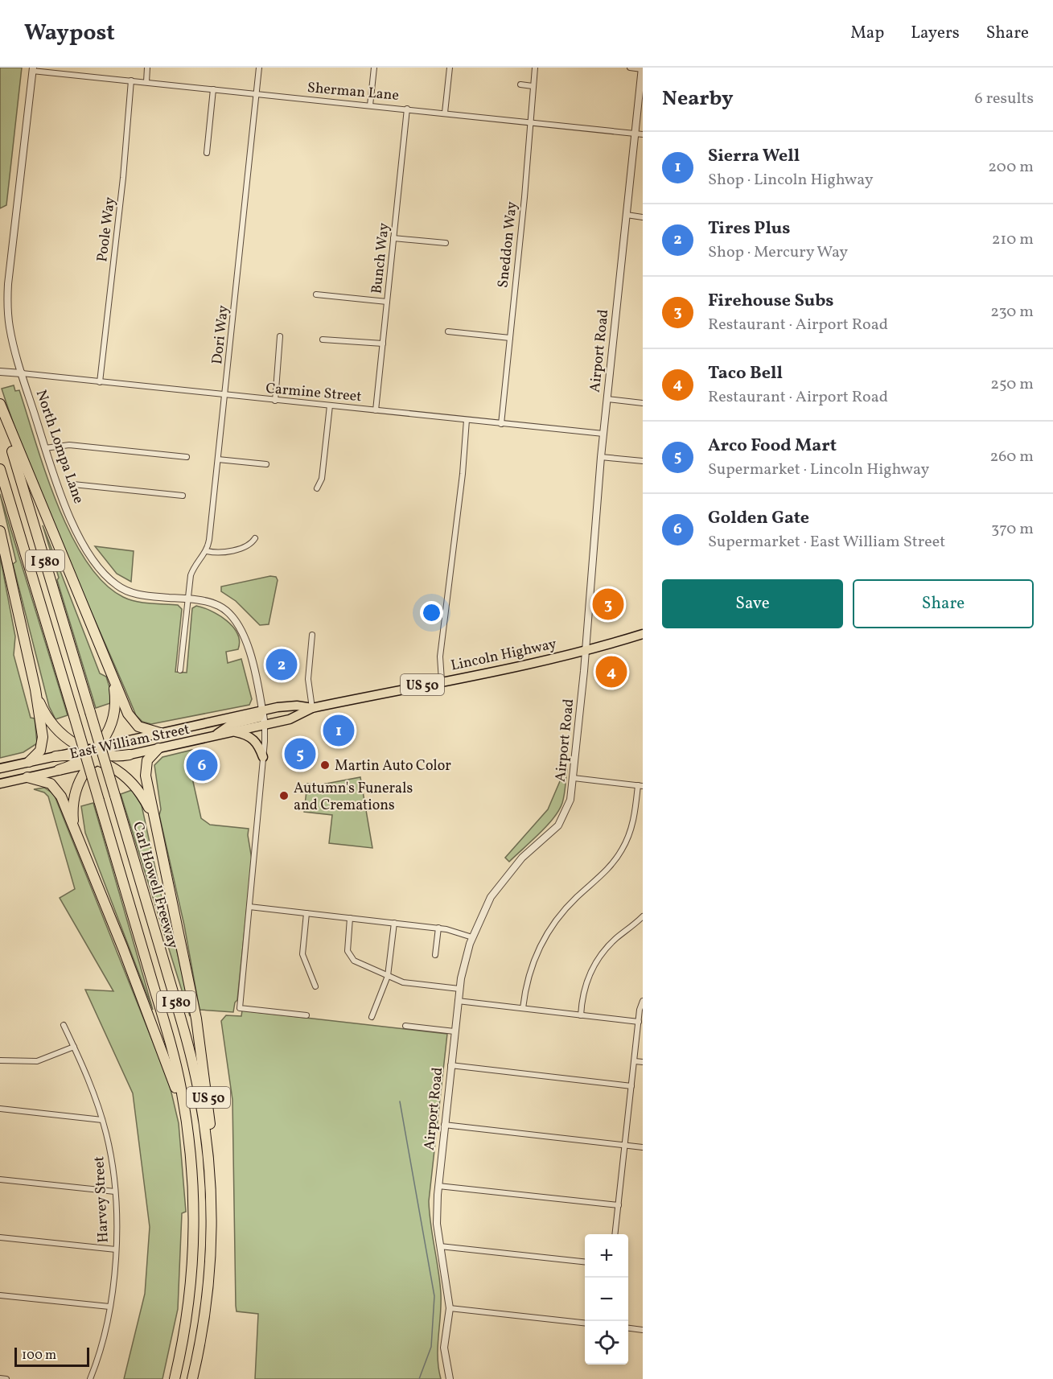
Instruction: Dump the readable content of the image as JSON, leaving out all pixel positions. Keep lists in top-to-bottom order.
{
  "streets": {
    "highway": ["I 580", "US 50", "Carl Howell Freeway"],
    "main road": ["Lincoln Highway", "East William Street"],
    "street": [
      "Sherman Lane",
      "Poole Way",
      "Sneddon Way",
      "Bunch Way",
      "Dori Way",
      "Airport Road",
      "Carmine Street",
      "North Lompa Lane",
      "Harvey Street"
    ]
  },
  "crossings": [
    ["Sherman Lane", "Poole Way"],
    ["Sherman Lane", "Sneddon Way"],
    ["Sherman Lane", "Bunch Way"],
    ["Sherman Lane", "Dori Way"],
    ["Sherman Lane", "Airport Road"],
    ["Sherman Lane", "North Lompa Lane"],
    ["Poole Way", "Carmine Street"],
    ["Sneddon Way", "Carmine Street"],
    ["Bunch Way", "Carmine Street"],
    ["Dori Way", "Carmine Street"],
    ["Dori Way", "North Lompa Lane"],
    ["Airport Road", "Carmine Street"],
    ["Airport Road", "Lincoln Highway"],
    ["Carmine Street", "North Lompa Lane"],
    ["North Lompa Lane", "Lincoln Highway"],
    ["North Lompa Lane", "East William Street"],
    ["Lincoln Highway", "East William Street"],
    ["US 50", "East William Street"],
    ["US 50", "Carl Howell Freeway"]
  ],
  "places": ["Martin Auto Color", "Autumn's Funerals and Cremations"],
  "scale_bar": "100 m",
  "page": {
    "header": "Waypost",
    "nav": ["Map", "Layers", "Share"],
    "heading": ["Nearby", "6 results"],
    "list": [
      {
        "mark": "1",
        "name": "Sierra Well",
        "note": "Shop · Lincoln Highway",
        "value": "200 m"
      },
      {
        "mark": "2",
        "name": "Tires Plus",
        "note": "Shop · Mercury Way",
        "value": "210 m"
      },
      {
        "mark": "3",
        "name": "Firehouse Subs",
        "note": "Restaurant · Airport Road",
        "value": "230 m"
      },
      {
        "mark": "4",
        "name": "Taco Bell",
        "note": "Restaurant · Airport Road",
        "value": "250 m"
      },
      {
        "mark": "5",
        "name": "Arco Food Mart",
        "note": "Supermarket · Lincoln Highway",
        "value": "260 m"
      },
      {
        "mark": "6",
        "name": "Golden Gate",
        "note": "Supermarket · East William Street",
        "value": "370 m"
      }
    ],
    "buttons": ["Save", "Share"],
    "pins": [
      "3",
      "2",
      "4",
      "1",
      "5",
      "6"
    ],
    "map_buttons": ["+", "−"],
    "scale": "100 m"
  }
}
